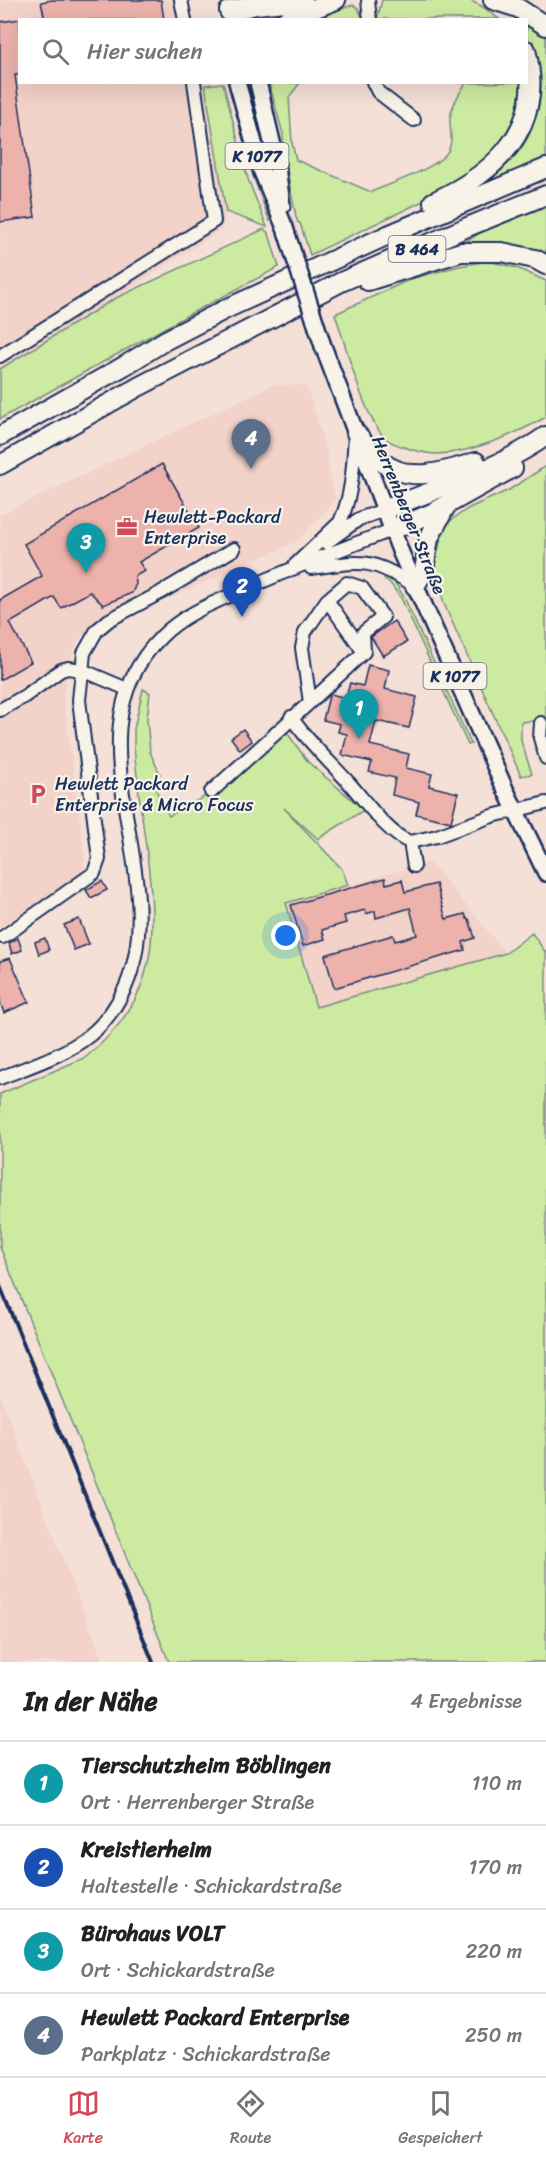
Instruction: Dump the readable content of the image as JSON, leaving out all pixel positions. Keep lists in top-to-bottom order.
{
  "streets": {
    "highway": ["B 464"],
    "main road": ["K 1077", "Herrenberger Straße"]
  },
  "places": {
    "office": ["Hewlett-Packard Enterprise"],
    "parking": ["Hewlett Packard Enterprise & Micro Focus"]
  },
  "page": {
    "search": "Hier suchen",
    "pins": [
      "4",
      "3",
      "2",
      "1"
    ],
    "heading": ["In der Nähe", "4 Ergebnisse"],
    "list": [
      {
        "mark": "1",
        "name": "Tierschutzheim Böblingen",
        "note": "Ort · Herrenberger Straße",
        "value": "110 m"
      },
      {
        "mark": "2",
        "name": "Kreistierheim",
        "note": "Haltestelle · Schickardstraße",
        "value": "170 m"
      },
      {
        "mark": "3",
        "name": "Bürohaus VOLT",
        "note": "Ort · Schickardstraße",
        "value": "220 m"
      },
      {
        "mark": "4",
        "name": "Hewlett Packard Enterprise",
        "note": "Parkplatz · Schickardstraße",
        "value": "250 m"
      }
    ],
    "nav": ["Karte", "Route", "Gespeichert"]
  }
}
